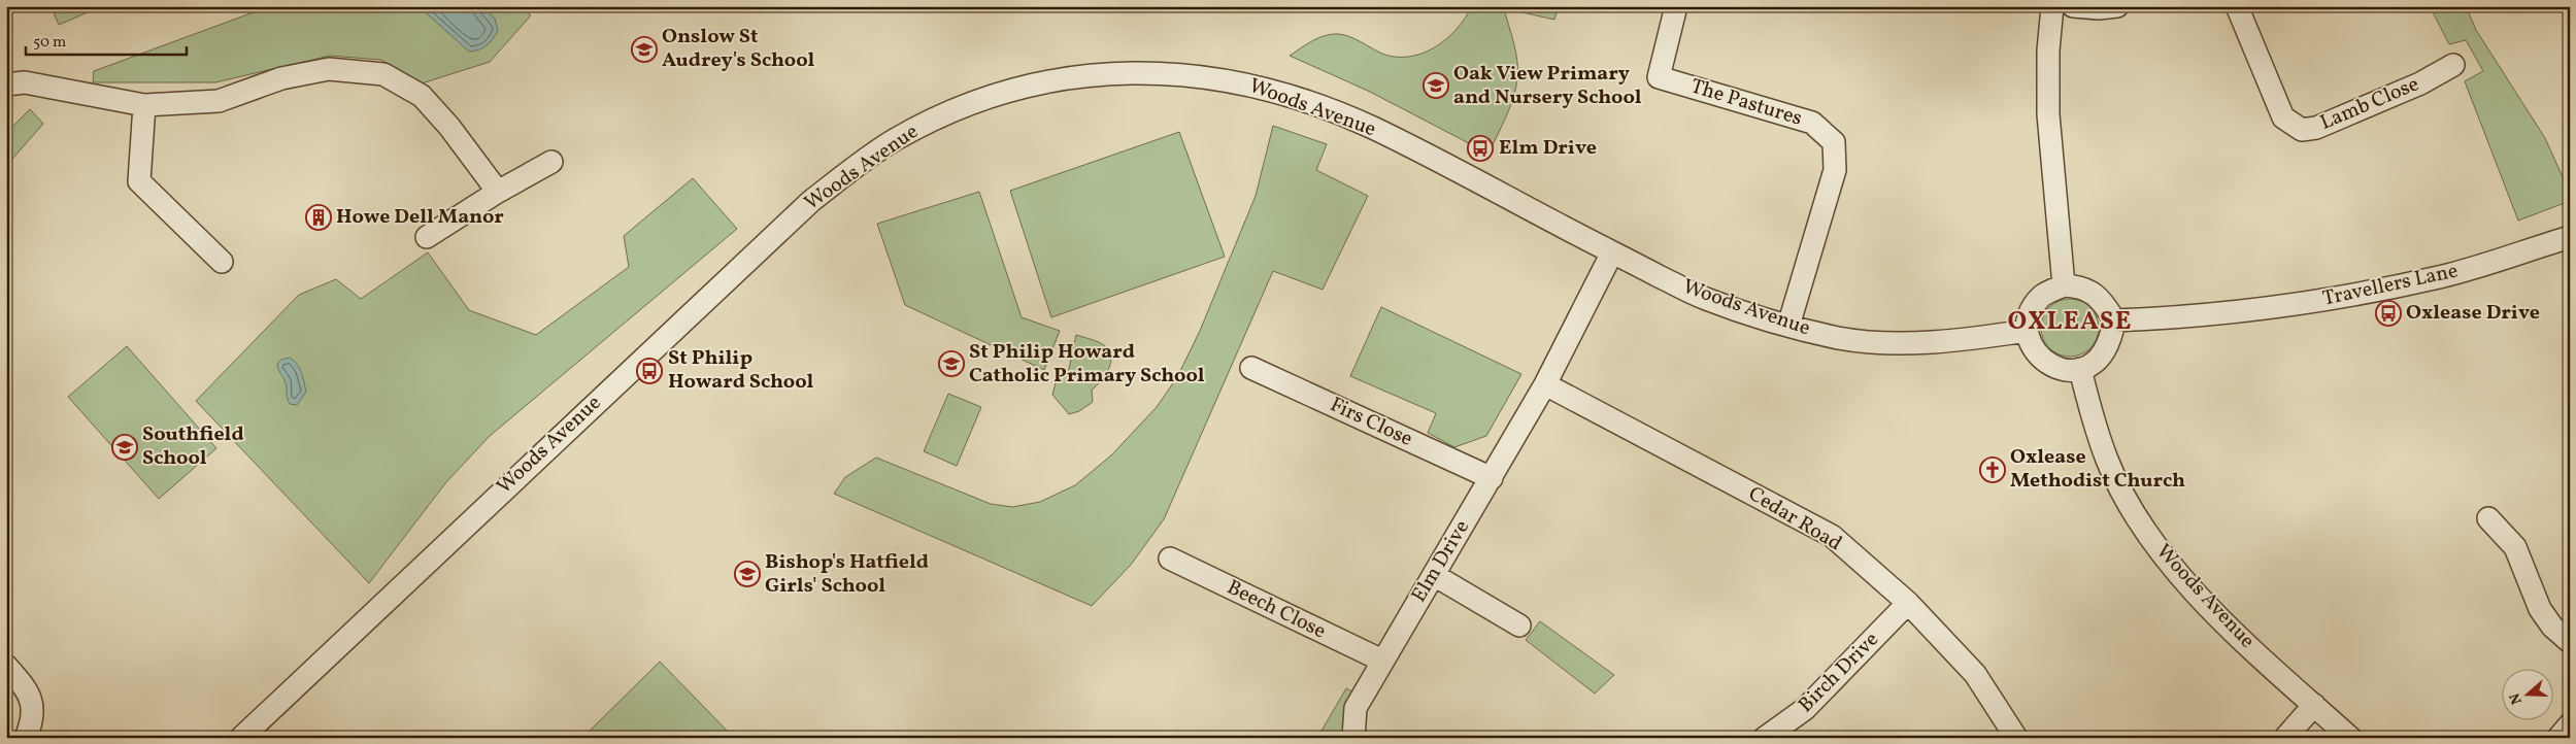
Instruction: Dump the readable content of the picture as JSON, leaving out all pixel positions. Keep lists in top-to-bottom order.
{
  "streets": {
    "street": [
      "The Pastures",
      "Lamb Close",
      "Woods Avenue",
      "Travellers Lane",
      "Firs Close",
      "Cedar Road",
      "Elm Drive",
      "Beech Close",
      "Birch Drive"
    ]
  },
  "crossings": [
    ["The Pastures", "Woods Avenue"],
    ["Woods Avenue", "Travellers Lane"],
    ["Woods Avenue", "Elm Drive"],
    ["Firs Close", "Elm Drive"],
    ["Cedar Road", "Elm Drive"],
    ["Cedar Road", "Birch Drive"],
    ["Elm Drive", "Beech Close"]
  ],
  "districts": ["OXLEASE"],
  "places": {
    "school or university": [
      "Onslow St Audrey's School",
      "Oak View Primary and Nursery School",
      "St Philip Howard Catholic Primary School",
      "Southfield School",
      "Bishop's Hatfield Girls' School"
    ],
    "bus stop": ["Elm Drive", "Oxlease Drive", "St Philip Howard School"],
    "building": ["Howe Dell Manor"],
    "church": ["Oxlease Methodist Church"]
  },
  "scale_bar": "50 m",
  "north": "left"
}
